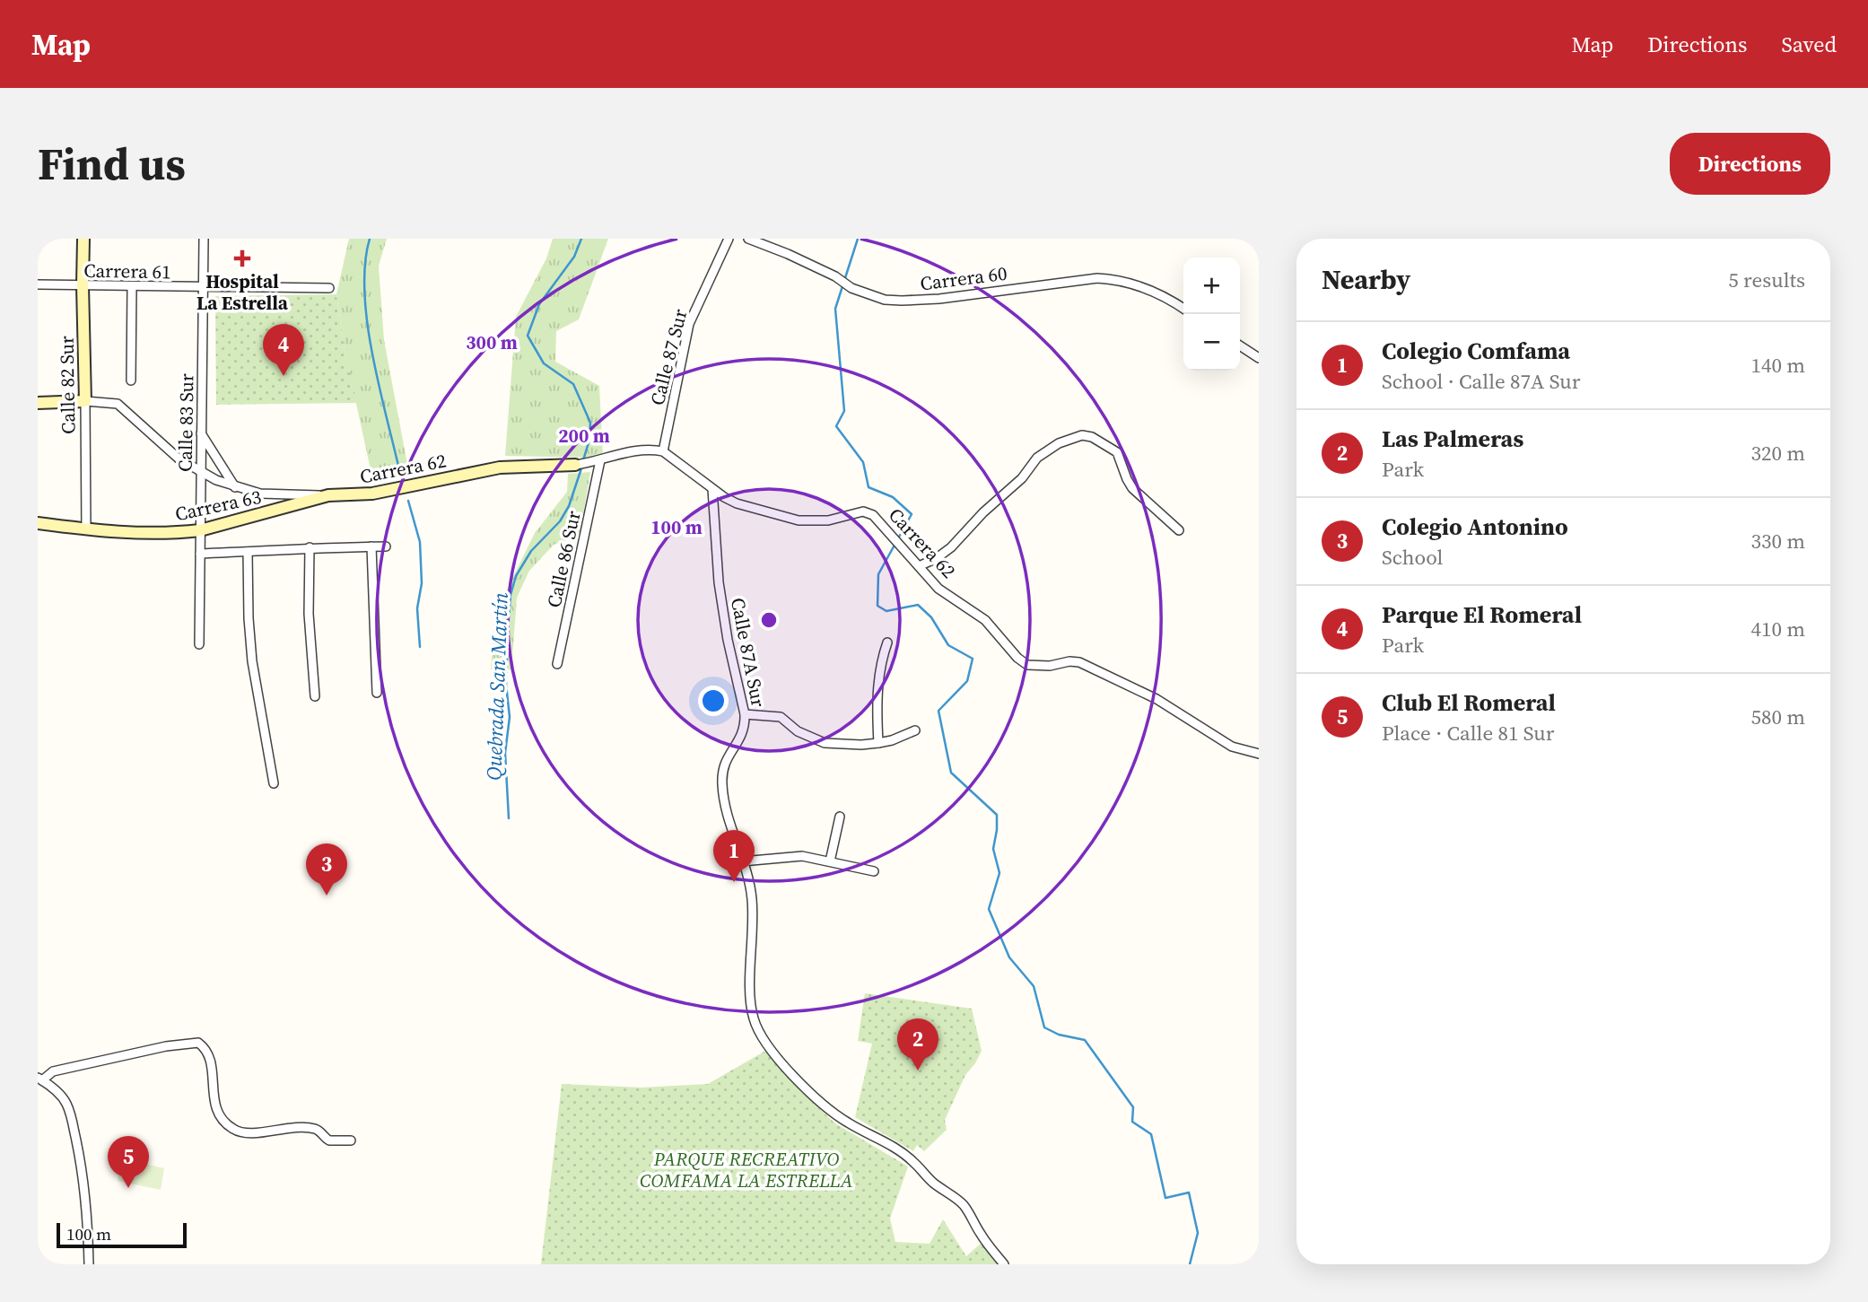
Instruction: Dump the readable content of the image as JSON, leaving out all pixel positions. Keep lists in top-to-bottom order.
{
  "streets": {
    "street": [
      "Carrera 61",
      "Carrera 60",
      "Calle 87 Sur",
      "Calle 82 Sur",
      "Calle 83 Sur",
      "Carrera 62",
      "Carrera 63",
      "Calle 86 Sur",
      "Calle 87A Sur"
    ]
  },
  "crossings": [
    ["Carrera 61", "Calle 82 Sur"],
    ["Carrera 61", "Calle 83 Sur"],
    ["Calle 87 Sur", "Carrera 62"],
    ["Calle 82 Sur", "Carrera 62"],
    ["Calle 82 Sur", "Carrera 63"],
    ["Calle 83 Sur", "Carrera 62"],
    ["Calle 83 Sur", "Carrera 63"],
    ["Carrera 62", "Carrera 63"],
    ["Carrera 62", "Calle 86 Sur"],
    ["Carrera 62", "Calle 87A Sur"]
  ],
  "water": ["Quebrada San Martín"],
  "parks": ["PARQUE RECREATIVO COMFAMA LA ESTRELLA"],
  "places": {
    "health": ["Hospital La Estrella"]
  },
  "scale_bar": "100 m",
  "page": {
    "header": "Map",
    "nav": ["Map", "Directions", "Saved"],
    "buttons": "Directions",
    "title": "Find us",
    "heading": ["Nearby", "5 results"],
    "map_buttons": ["+", "−"],
    "list": [
      {
        "mark": "1",
        "name": "Colegio Comfama",
        "note": "School · Calle 87A Sur",
        "value": "140 m"
      },
      {
        "mark": "2",
        "name": "Las Palmeras",
        "note": "Park",
        "value": "320 m"
      },
      {
        "mark": "3",
        "name": "Colegio Antonino",
        "note": "School",
        "value": "330 m"
      },
      {
        "mark": "4",
        "name": "Parque El Romeral",
        "note": "Park",
        "value": "410 m"
      },
      {
        "mark": "5",
        "name": "Club El Romeral",
        "note": "Place · Calle 81 Sur",
        "value": "580 m"
      }
    ],
    "pins": [
      "4",
      "1",
      "3",
      "2",
      "5"
    ],
    "scale": "100 m"
  },
  "rings": ["300 m", "200 m", "100 m"]
}
